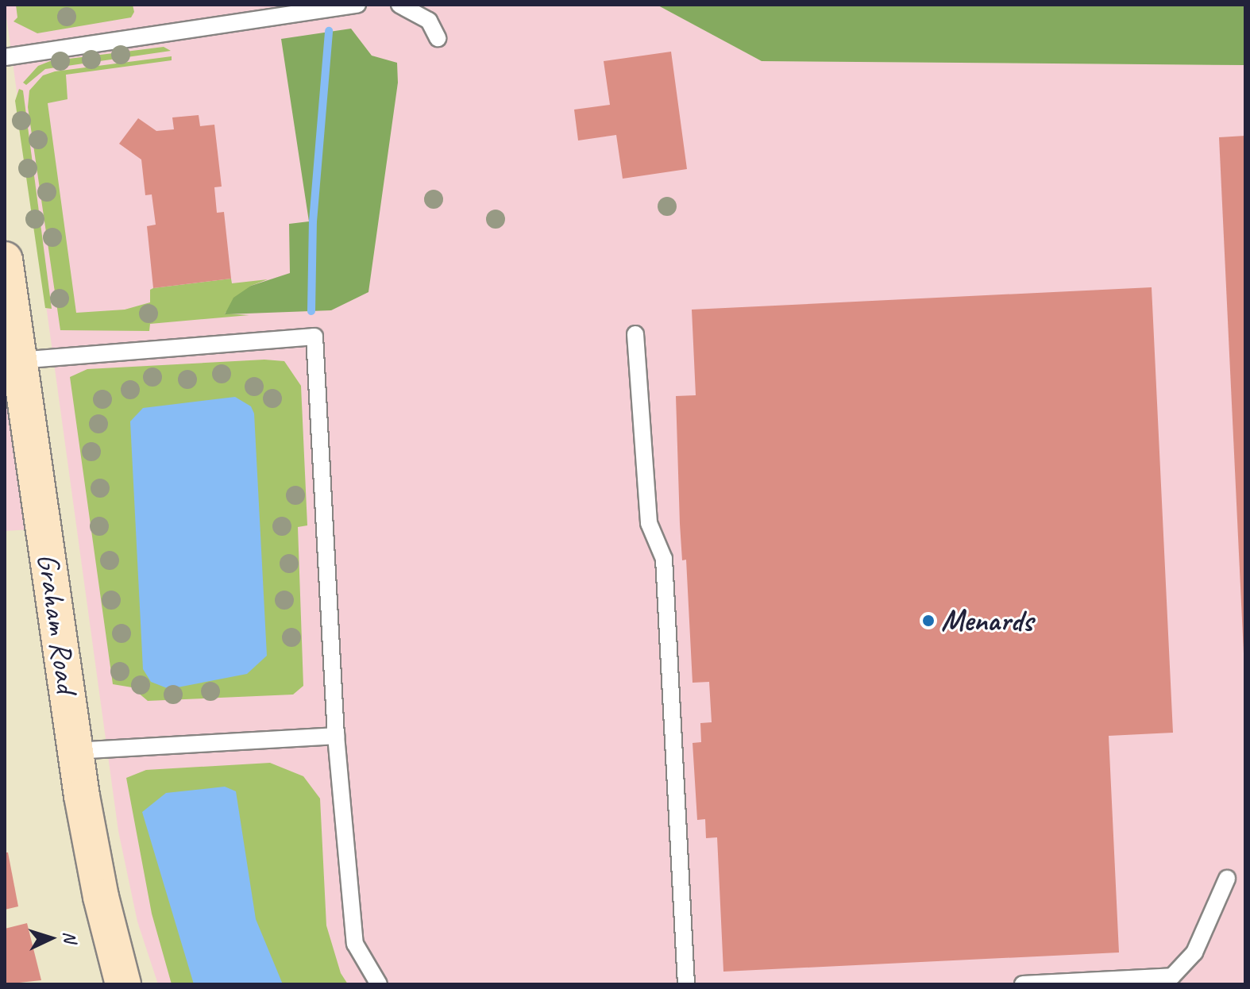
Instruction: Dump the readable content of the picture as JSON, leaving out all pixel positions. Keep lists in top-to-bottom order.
{
  "streets": {
    "main road": ["Graham Road"]
  },
  "places": ["Menards"],
  "north": "right"
}
